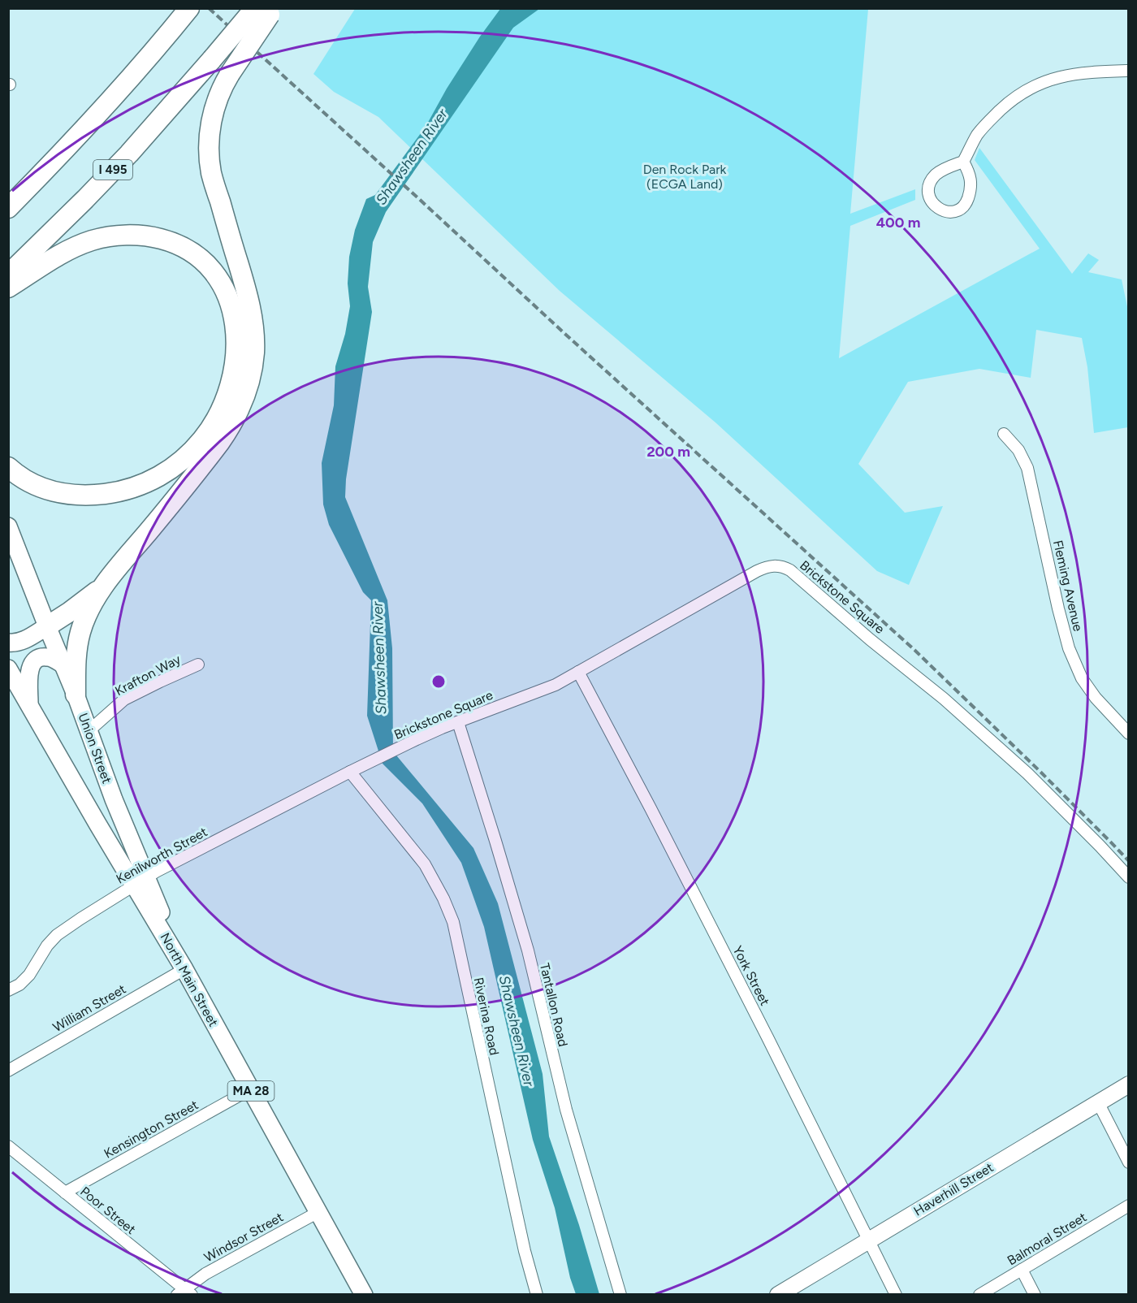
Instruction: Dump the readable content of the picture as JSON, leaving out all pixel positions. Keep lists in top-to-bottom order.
{
  "streets": {
    "highway": ["I 495"],
    "main road": [
      "Union Street",
      "North Main Street",
      "MA 28",
      "Haverhill Street"
    ],
    "street": [
      "Fleming Avenue",
      "Brickstone Square",
      "Krafton Way",
      "Kenilworth Street",
      "York Street",
      "Tantallon Road",
      "William Street",
      "Riverina Road",
      "Kensington Street",
      "Poor Street",
      "Windsor Street",
      "Balmoral Street"
    ]
  },
  "crossings": [
    ["Brickstone Square", "Kenilworth Street"],
    ["Brickstone Square", "York Street"],
    ["Brickstone Square", "Tantallon Road"],
    ["Brickstone Square", "Riverina Road"],
    ["Krafton Way", "Union Street"],
    ["Union Street", "Kenilworth Street"],
    ["Union Street", "North Main Street"],
    ["Union Street", "William Street"],
    ["Union Street", "MA 28"],
    ["Kenilworth Street", "Riverina Road"],
    ["Kenilworth Street", "MA 28"],
    ["York Street", "Haverhill Street"],
    ["North Main Street", "William Street"],
    ["North Main Street", "Kensington Street"],
    ["North Main Street", "Windsor Street"],
    ["Kensington Street", "Poor Street"],
    ["Poor Street", "Windsor Street"]
  ],
  "water": ["Shawsheen River"],
  "parks": ["Den Rock Park (ECGA Land)"],
  "rings": ["400 m", "200 m"]
}
